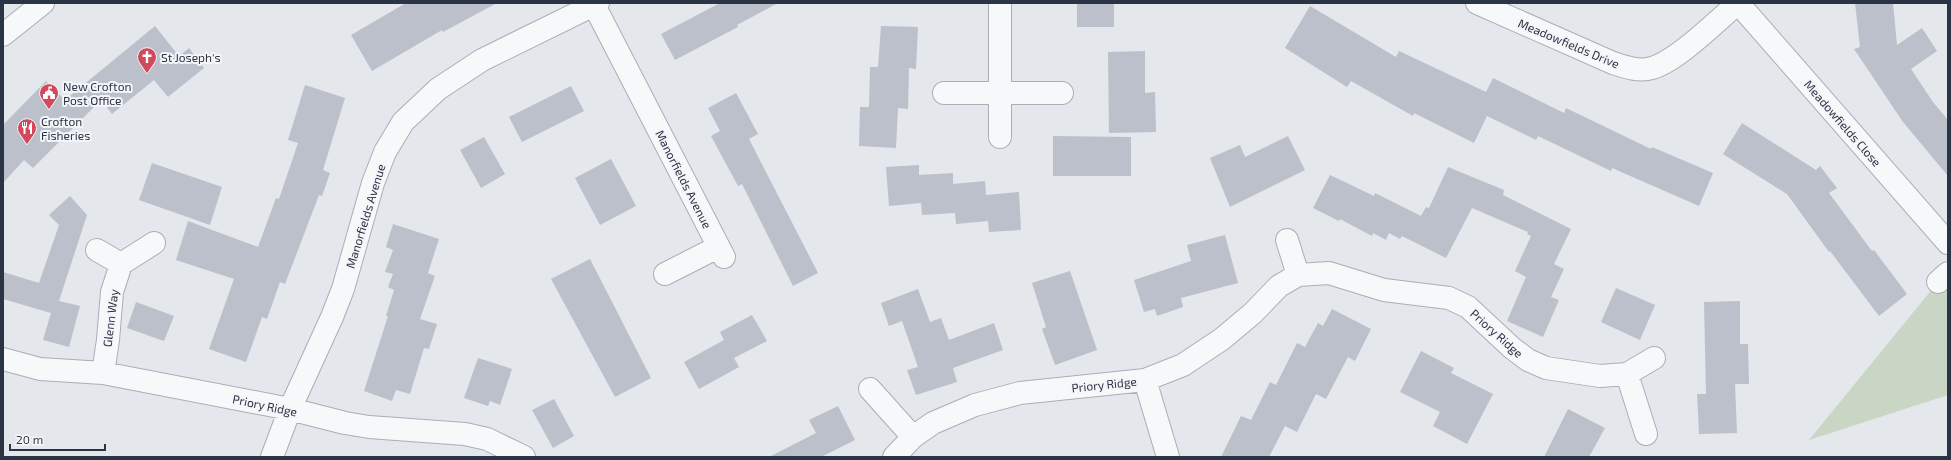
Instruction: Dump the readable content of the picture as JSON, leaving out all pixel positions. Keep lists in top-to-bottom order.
{
  "streets": {
    "street": [
      "Meadowfields Drive",
      "Meadowfields Close",
      "Manorfields Avenue",
      "Glenn Way",
      "Priory Ridge"
    ]
  },
  "crossings": [
    ["Meadowfields Drive", "Meadowfields Close"],
    ["Manorfields Avenue", "Priory Ridge"],
    ["Glenn Way", "Priory Ridge"]
  ],
  "places": {
    "church": ["St Joseph's"],
    "public building": ["New Crofton Post Office"],
    "restaurant": ["Crofton Fisheries"]
  },
  "scale_bar": "20 m"
}
